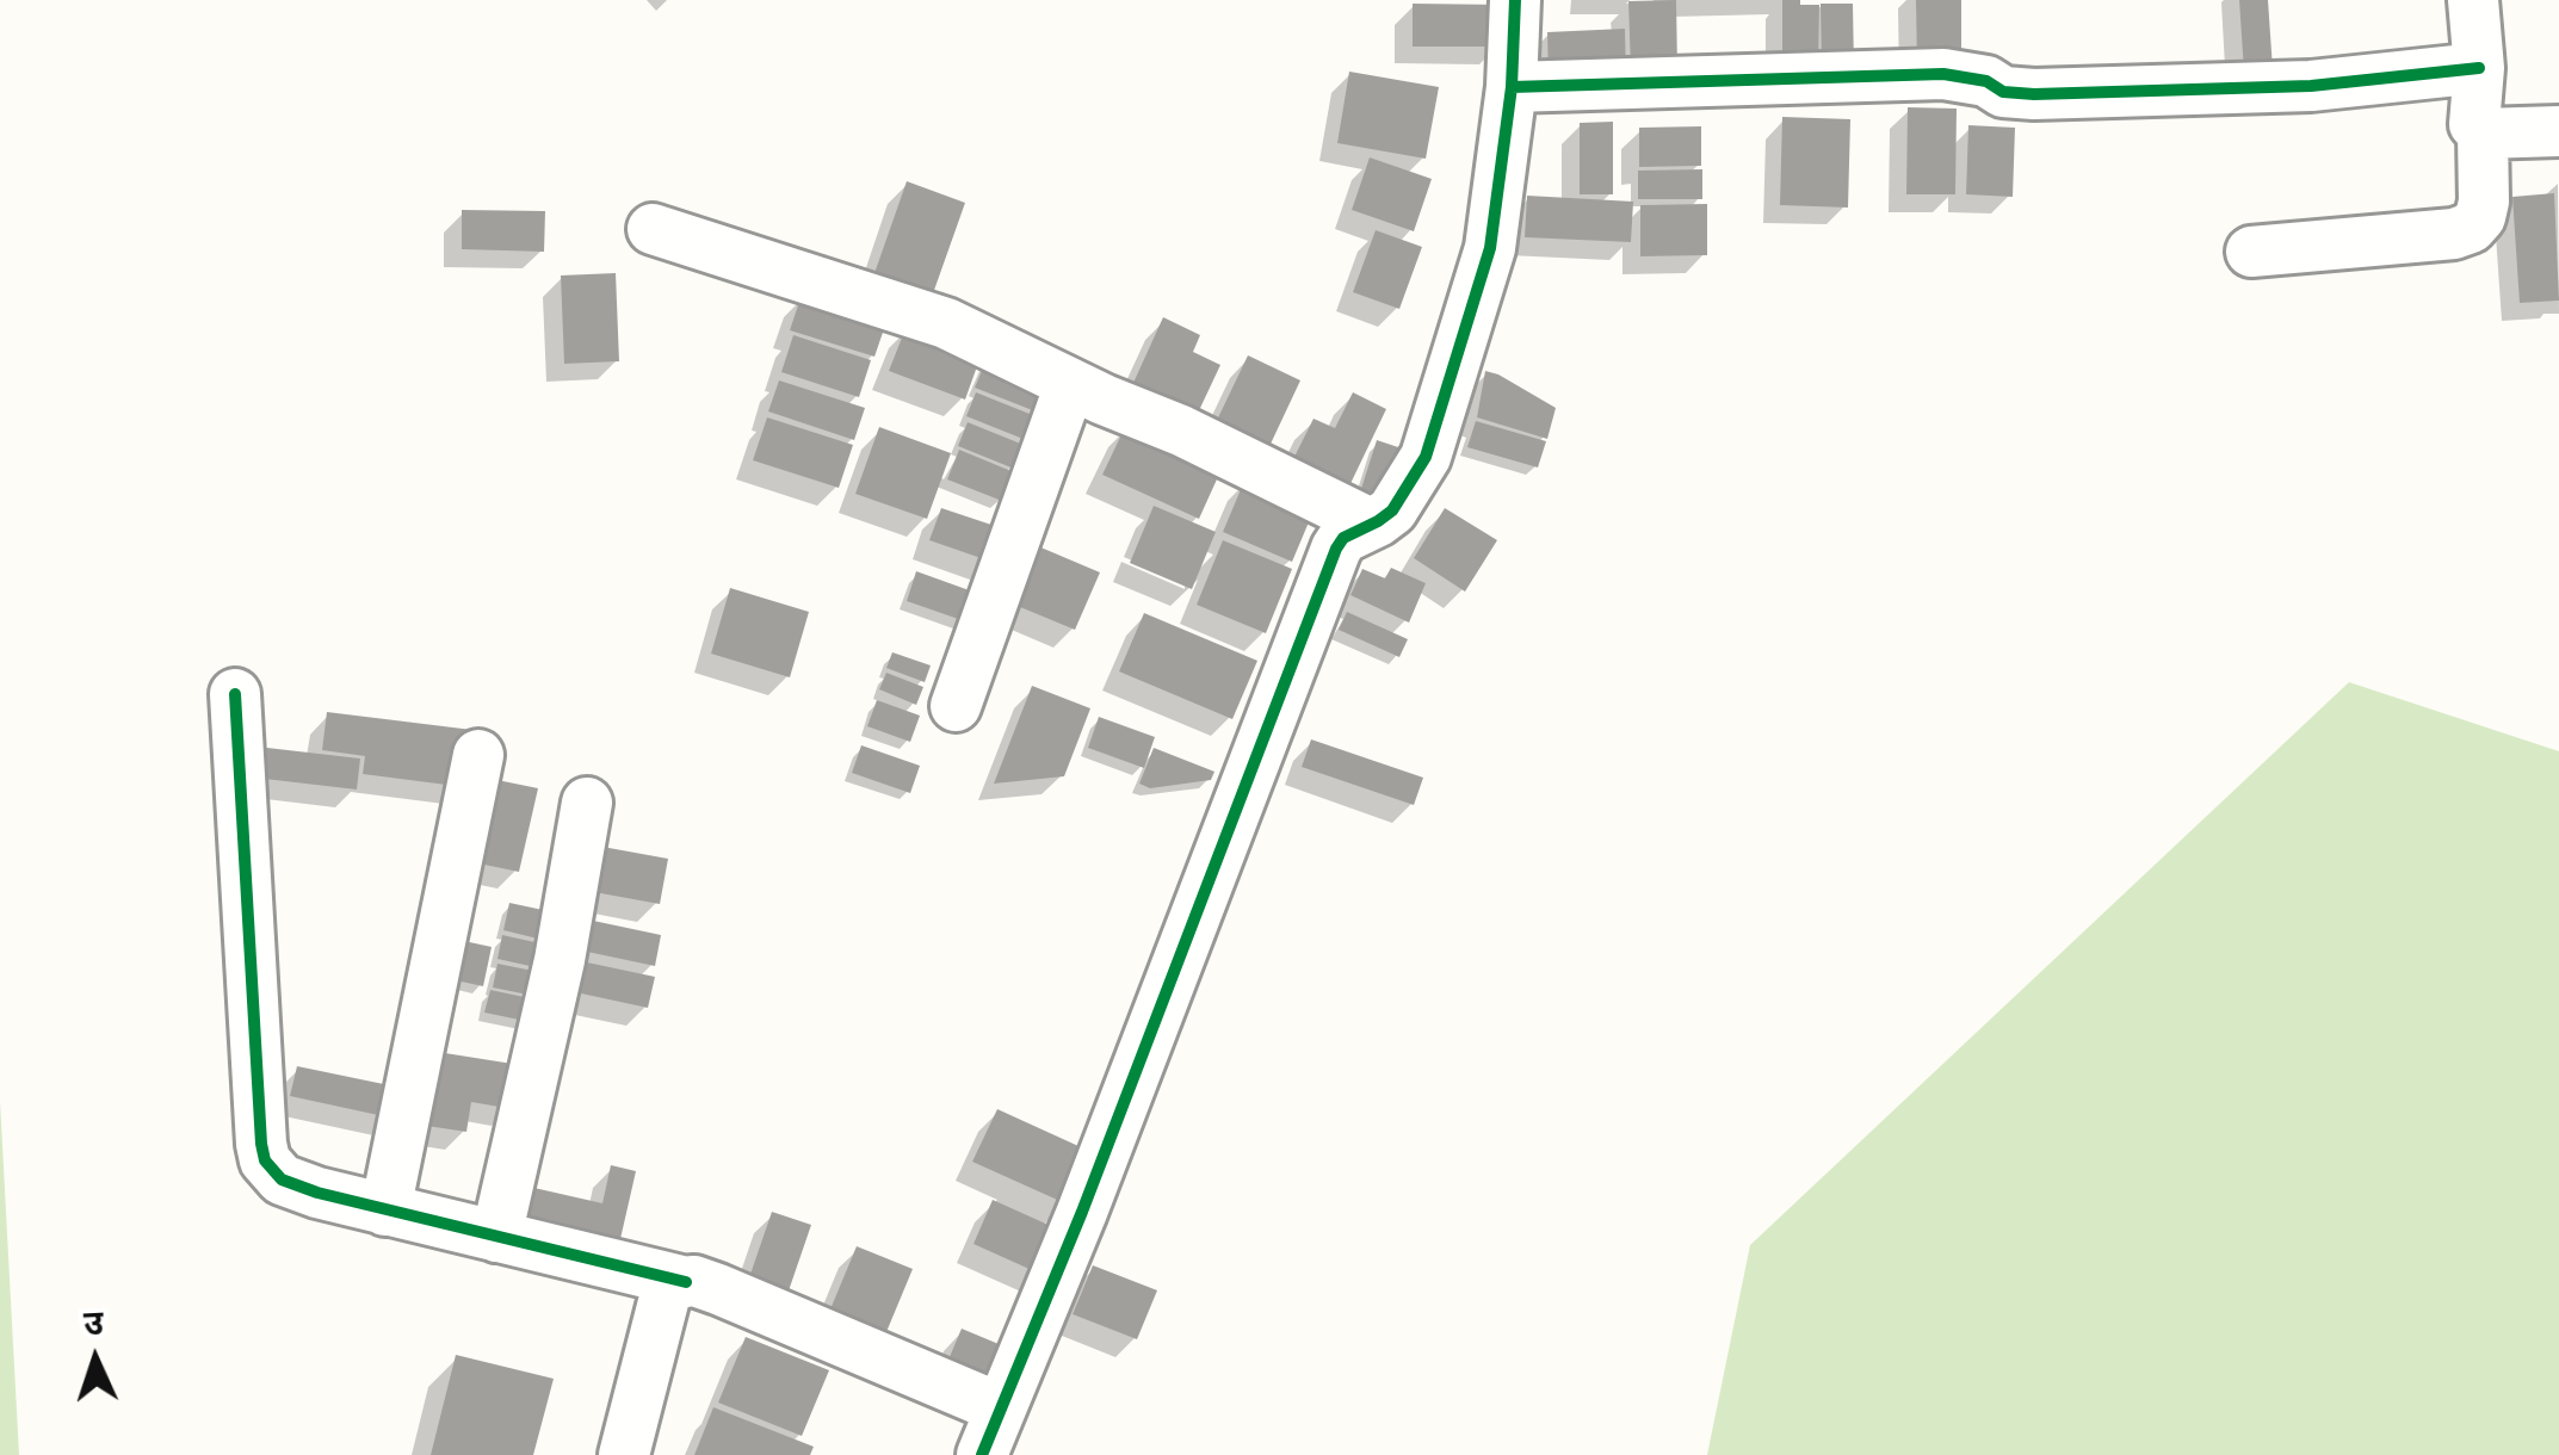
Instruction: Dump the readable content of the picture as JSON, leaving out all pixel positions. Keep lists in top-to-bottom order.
{
  "north": "top"
}
